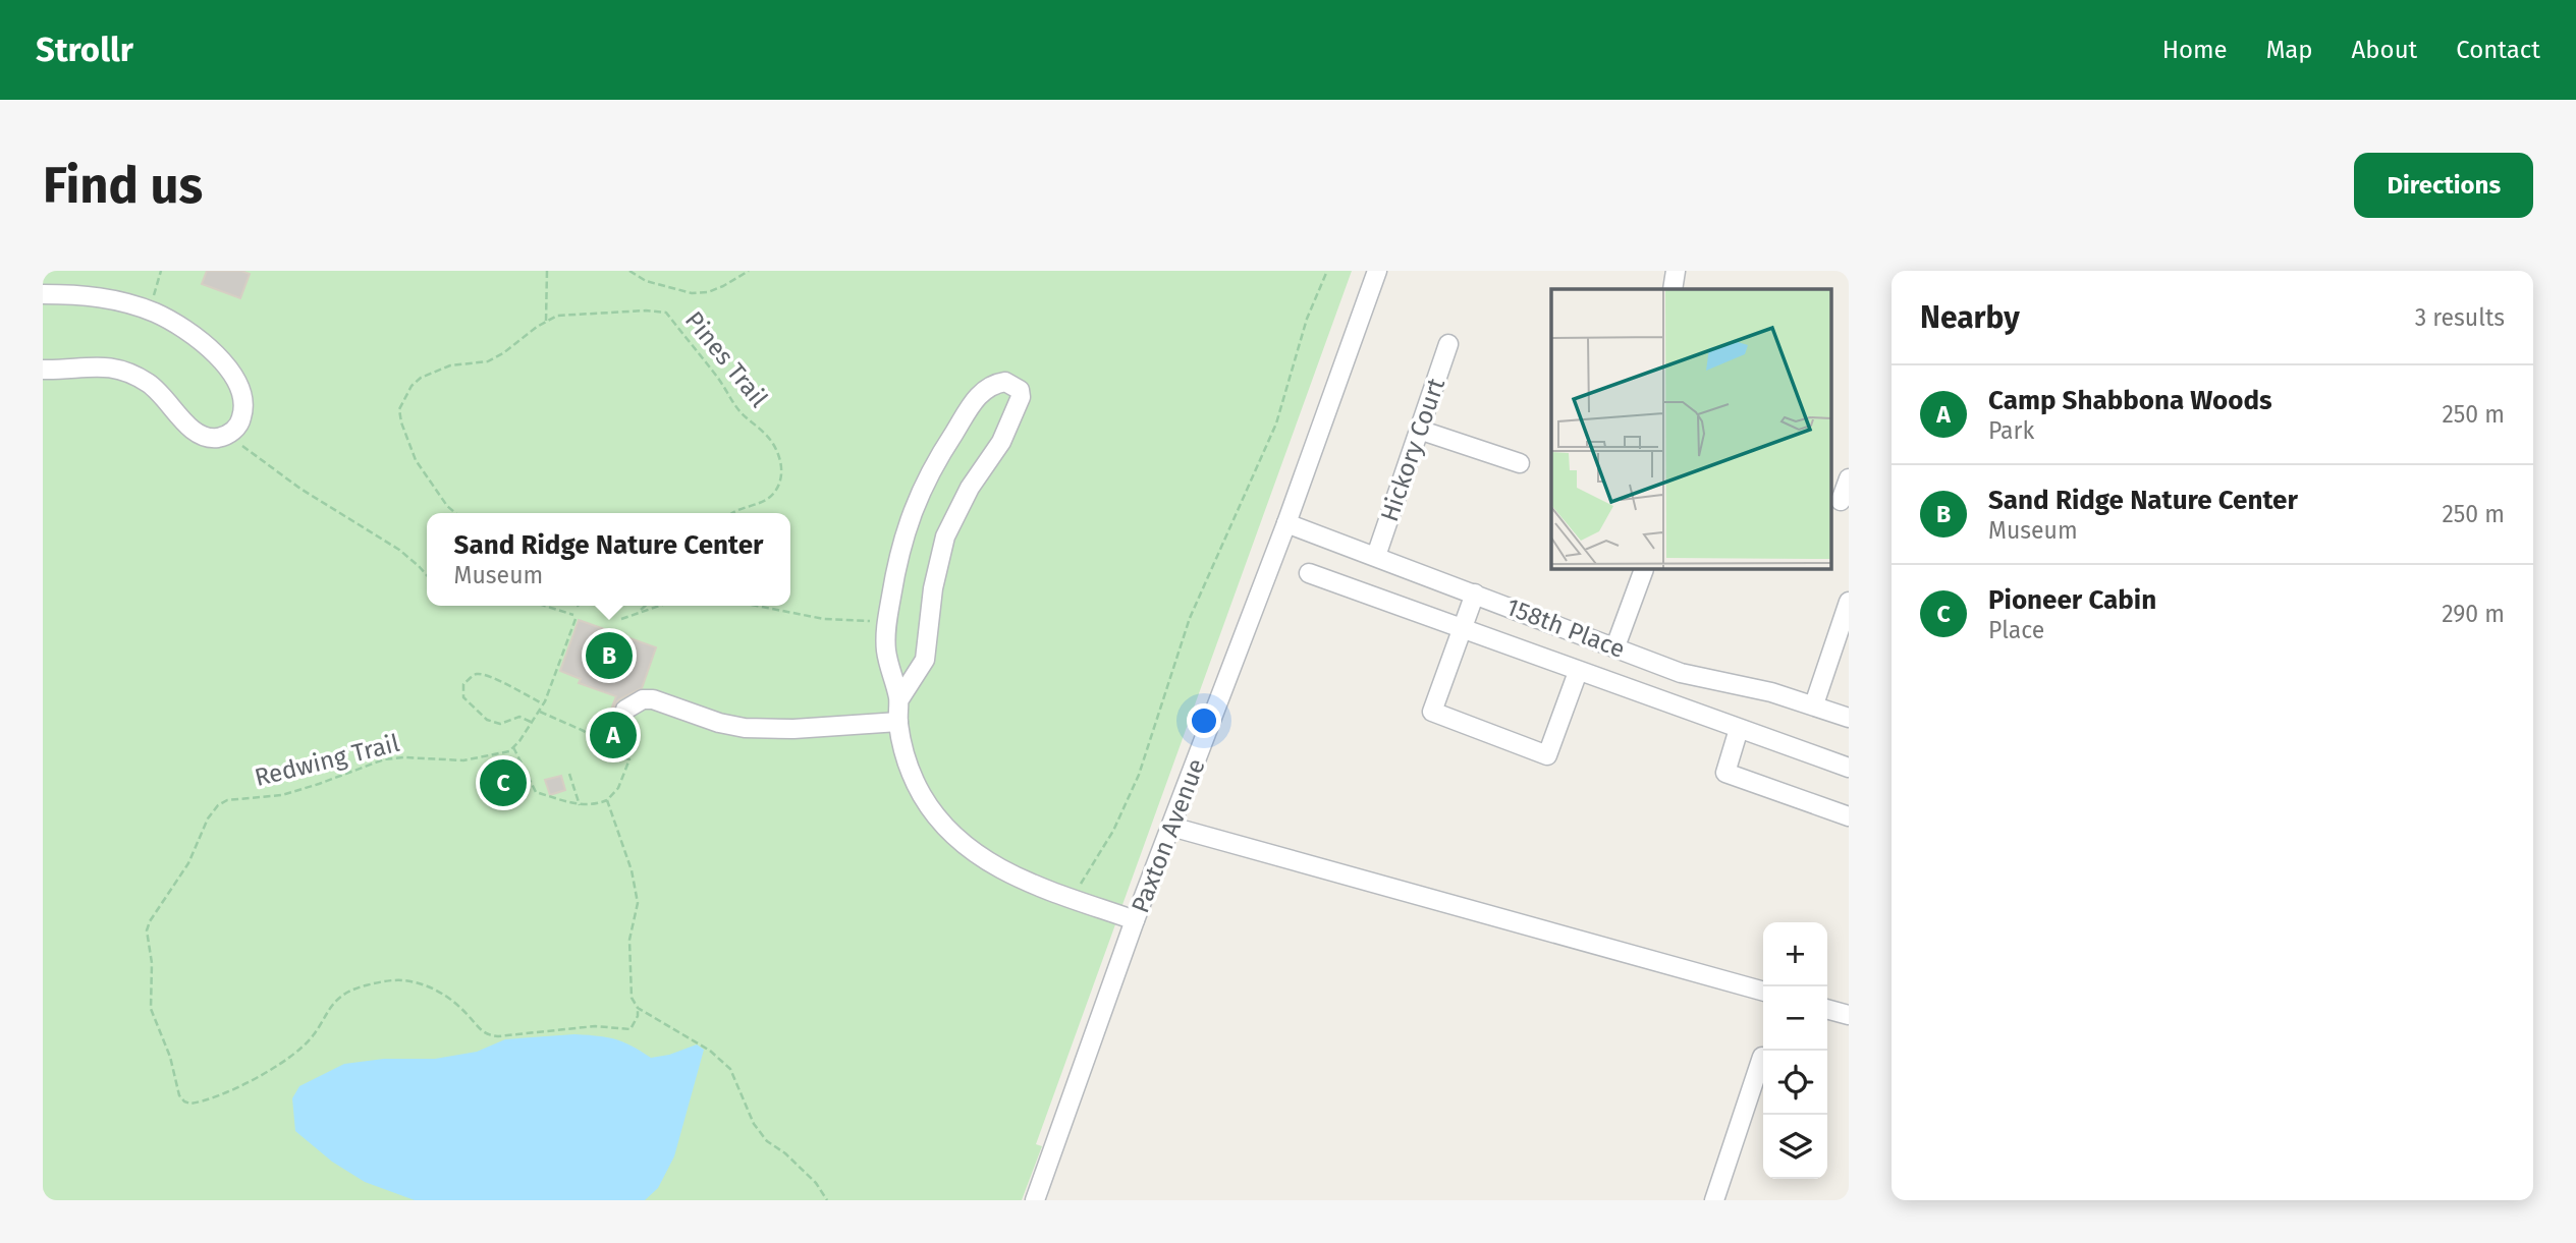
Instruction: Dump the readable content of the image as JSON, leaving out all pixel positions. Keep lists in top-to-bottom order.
{
  "streets": {
    "street": ["Hickory Court", "158th Place", "Paxton Avenue"],
    "path": ["Pines Trail", "Redwing Trail"]
  },
  "crossings": [
    ["Hickory Court", "158th Place"],
    ["158th Place", "Paxton Avenue"]
  ],
  "page": {
    "header": "Strollr",
    "nav": [
      "Home",
      "Map",
      "About",
      "Contact"
    ],
    "buttons": "Directions",
    "title": "Find us",
    "heading": ["Nearby", "3 results"],
    "list": [
      {
        "mark": "A",
        "name": "Camp Shabbona Woods",
        "note": "Park",
        "value": "250 m"
      },
      {
        "mark": "B",
        "name": "Sand Ridge Nature Center",
        "note": "Museum",
        "value": "250 m"
      },
      {
        "mark": "C",
        "name": "Pioneer Cabin",
        "note": "Place",
        "value": "290 m"
      }
    ],
    "popup": ["Sand Ridge Nature Center", "Museum"],
    "pins": ["B", "A", "C"],
    "map_buttons": ["+", "−"]
  }
}
